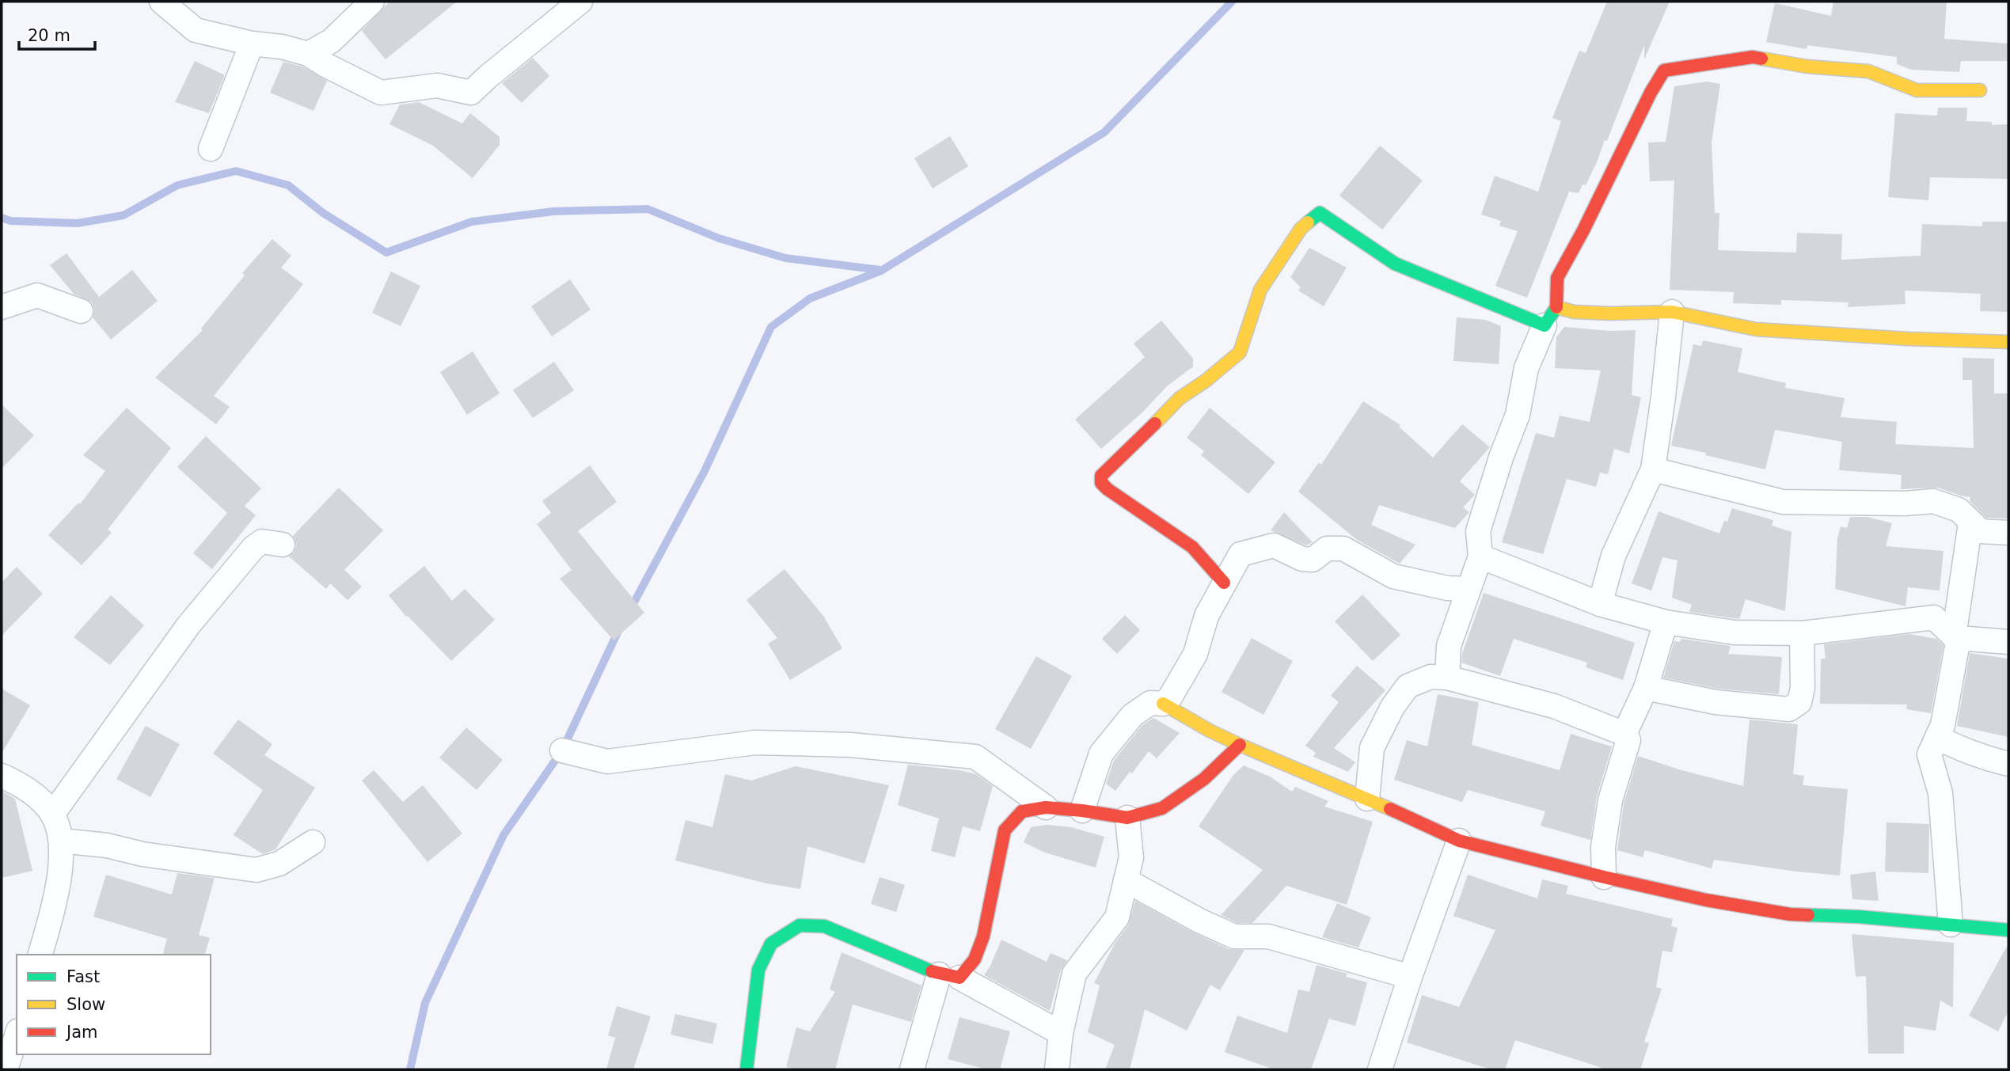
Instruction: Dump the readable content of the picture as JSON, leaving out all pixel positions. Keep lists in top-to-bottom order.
{
  "legend": ["Fast", "Slow", "Jam"],
  "scale_bar": "20 m"
}
